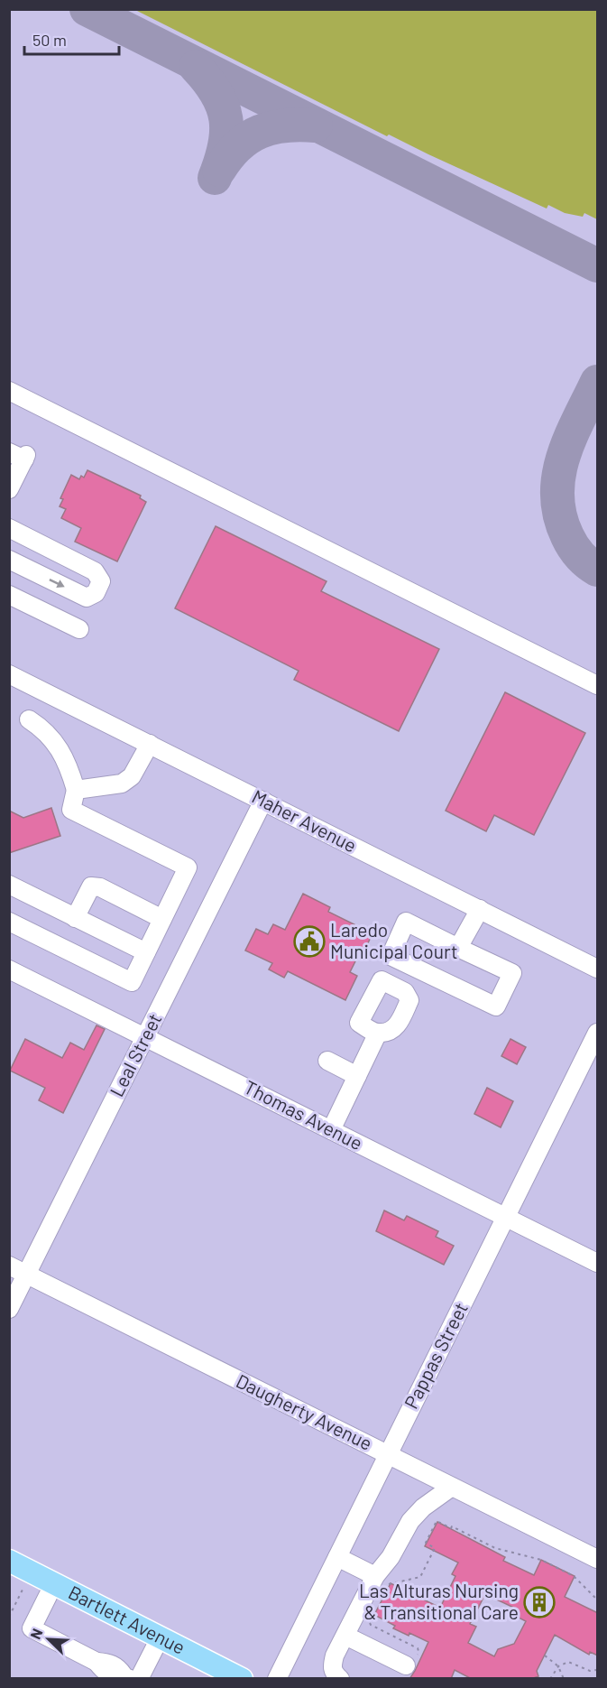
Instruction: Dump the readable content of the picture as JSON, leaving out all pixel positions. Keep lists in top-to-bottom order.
{
  "streets": {
    "main road": ["Bartlett Avenue"],
    "street": [
      "Maher Avenue",
      "Leal Street",
      "Thomas Avenue",
      "Pappas Street",
      "Daugherty Avenue"
    ]
  },
  "crossings": [
    ["Maher Avenue", "Leal Street"],
    ["Leal Street", "Thomas Avenue"],
    ["Leal Street", "Daugherty Avenue"],
    ["Thomas Avenue", "Pappas Street"],
    ["Pappas Street", "Daugherty Avenue"]
  ],
  "places": {
    "public building": ["Laredo Municipal Court"],
    "building": ["Las Alturas Nursing & Transitional Care"]
  },
  "scale_bar": "50 m",
  "north": "top left"
}
